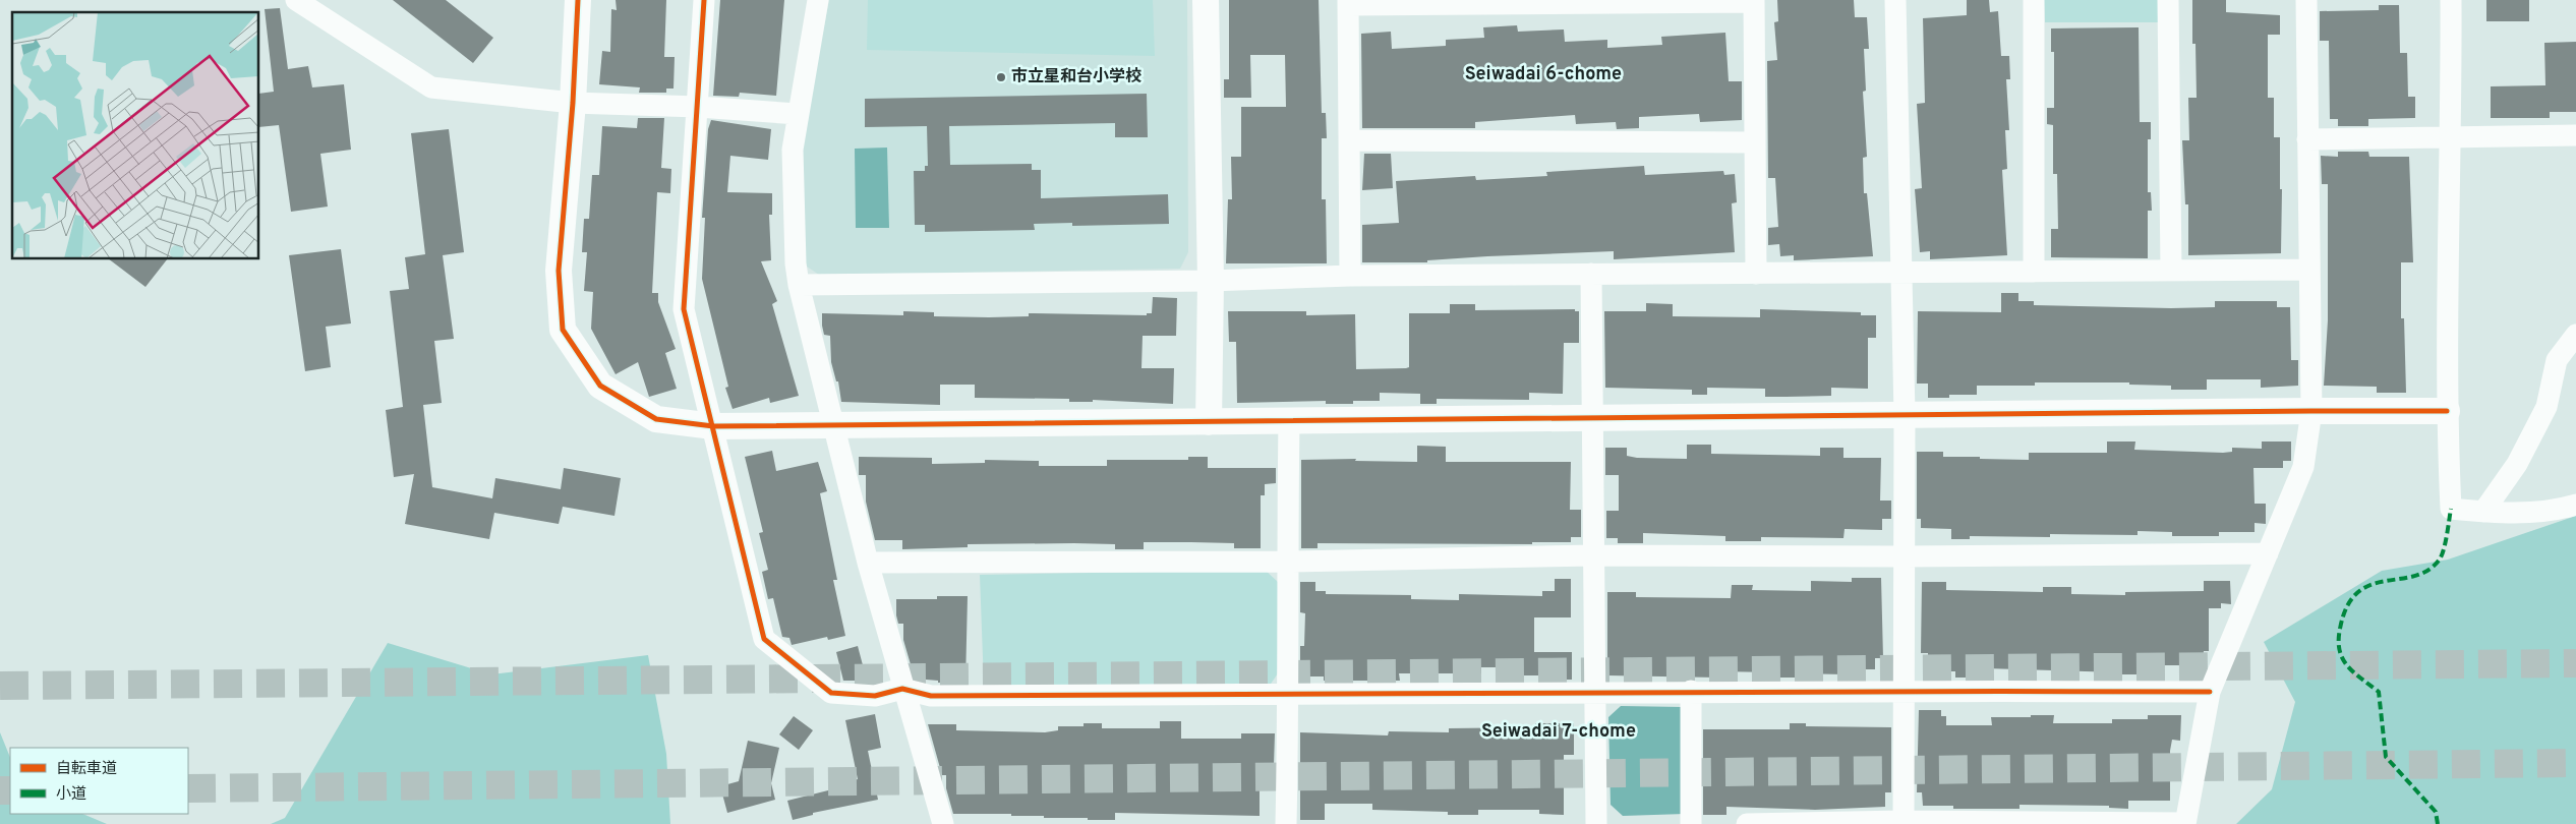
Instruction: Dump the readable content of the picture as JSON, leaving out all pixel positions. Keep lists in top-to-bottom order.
{
  "districts": ["Seiwadai 6-chome", "Seiwadai 7-chome"],
  "places": ["市立星和台小学校"],
  "legend": ["自転車道", "小道"]
}
